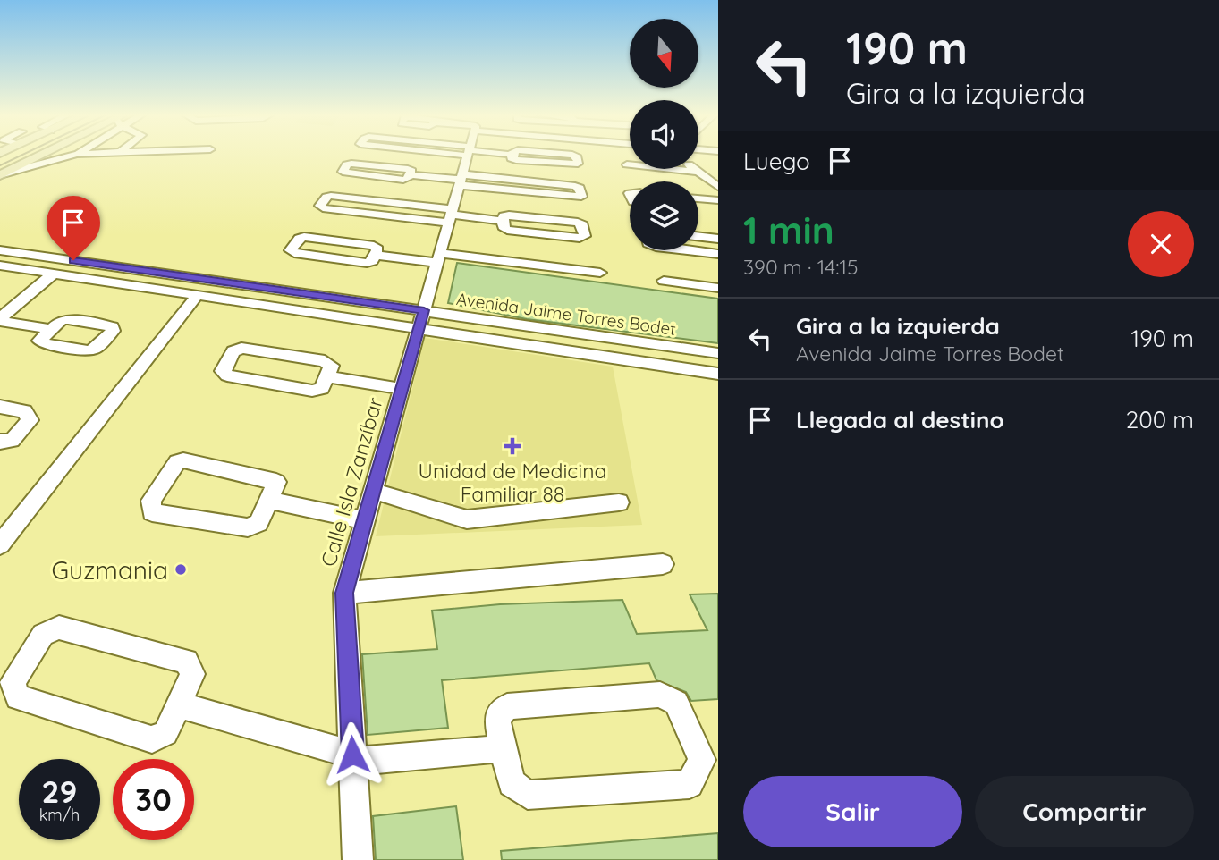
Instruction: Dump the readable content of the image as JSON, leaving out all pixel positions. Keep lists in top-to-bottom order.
{
  "streets": {
    "street": ["Avenida Jaime Torres Bodet", "Calle Isla Zanzíbar"]
  },
  "crossings": [
    ["Avenida Jaime Torres Bodet", "Calle Isla Zanzíbar"]
  ],
  "places": {
    "health": ["Unidad de Medicina Familiar 88"],
    "other": ["Guzmania"]
  },
  "north": "bottom",
  "page": {
    "turn": ["190 m", "Gira a la izquierda"],
    "then": "Luego",
    "heading": ["1 min", "390 m · 14:15"],
    "list": [
      {
        "name": "Gira a la izquierda",
        "note": "Avenida Jaime Torres Bodet",
        "value": "190 m"
      },
      {
        "name": "Llegada al destino",
        "value": "200 m"
      }
    ],
    "speed": "29 km/h",
    "limit": "30",
    "buttons": ["Salir", "Compartir"]
  }
}
